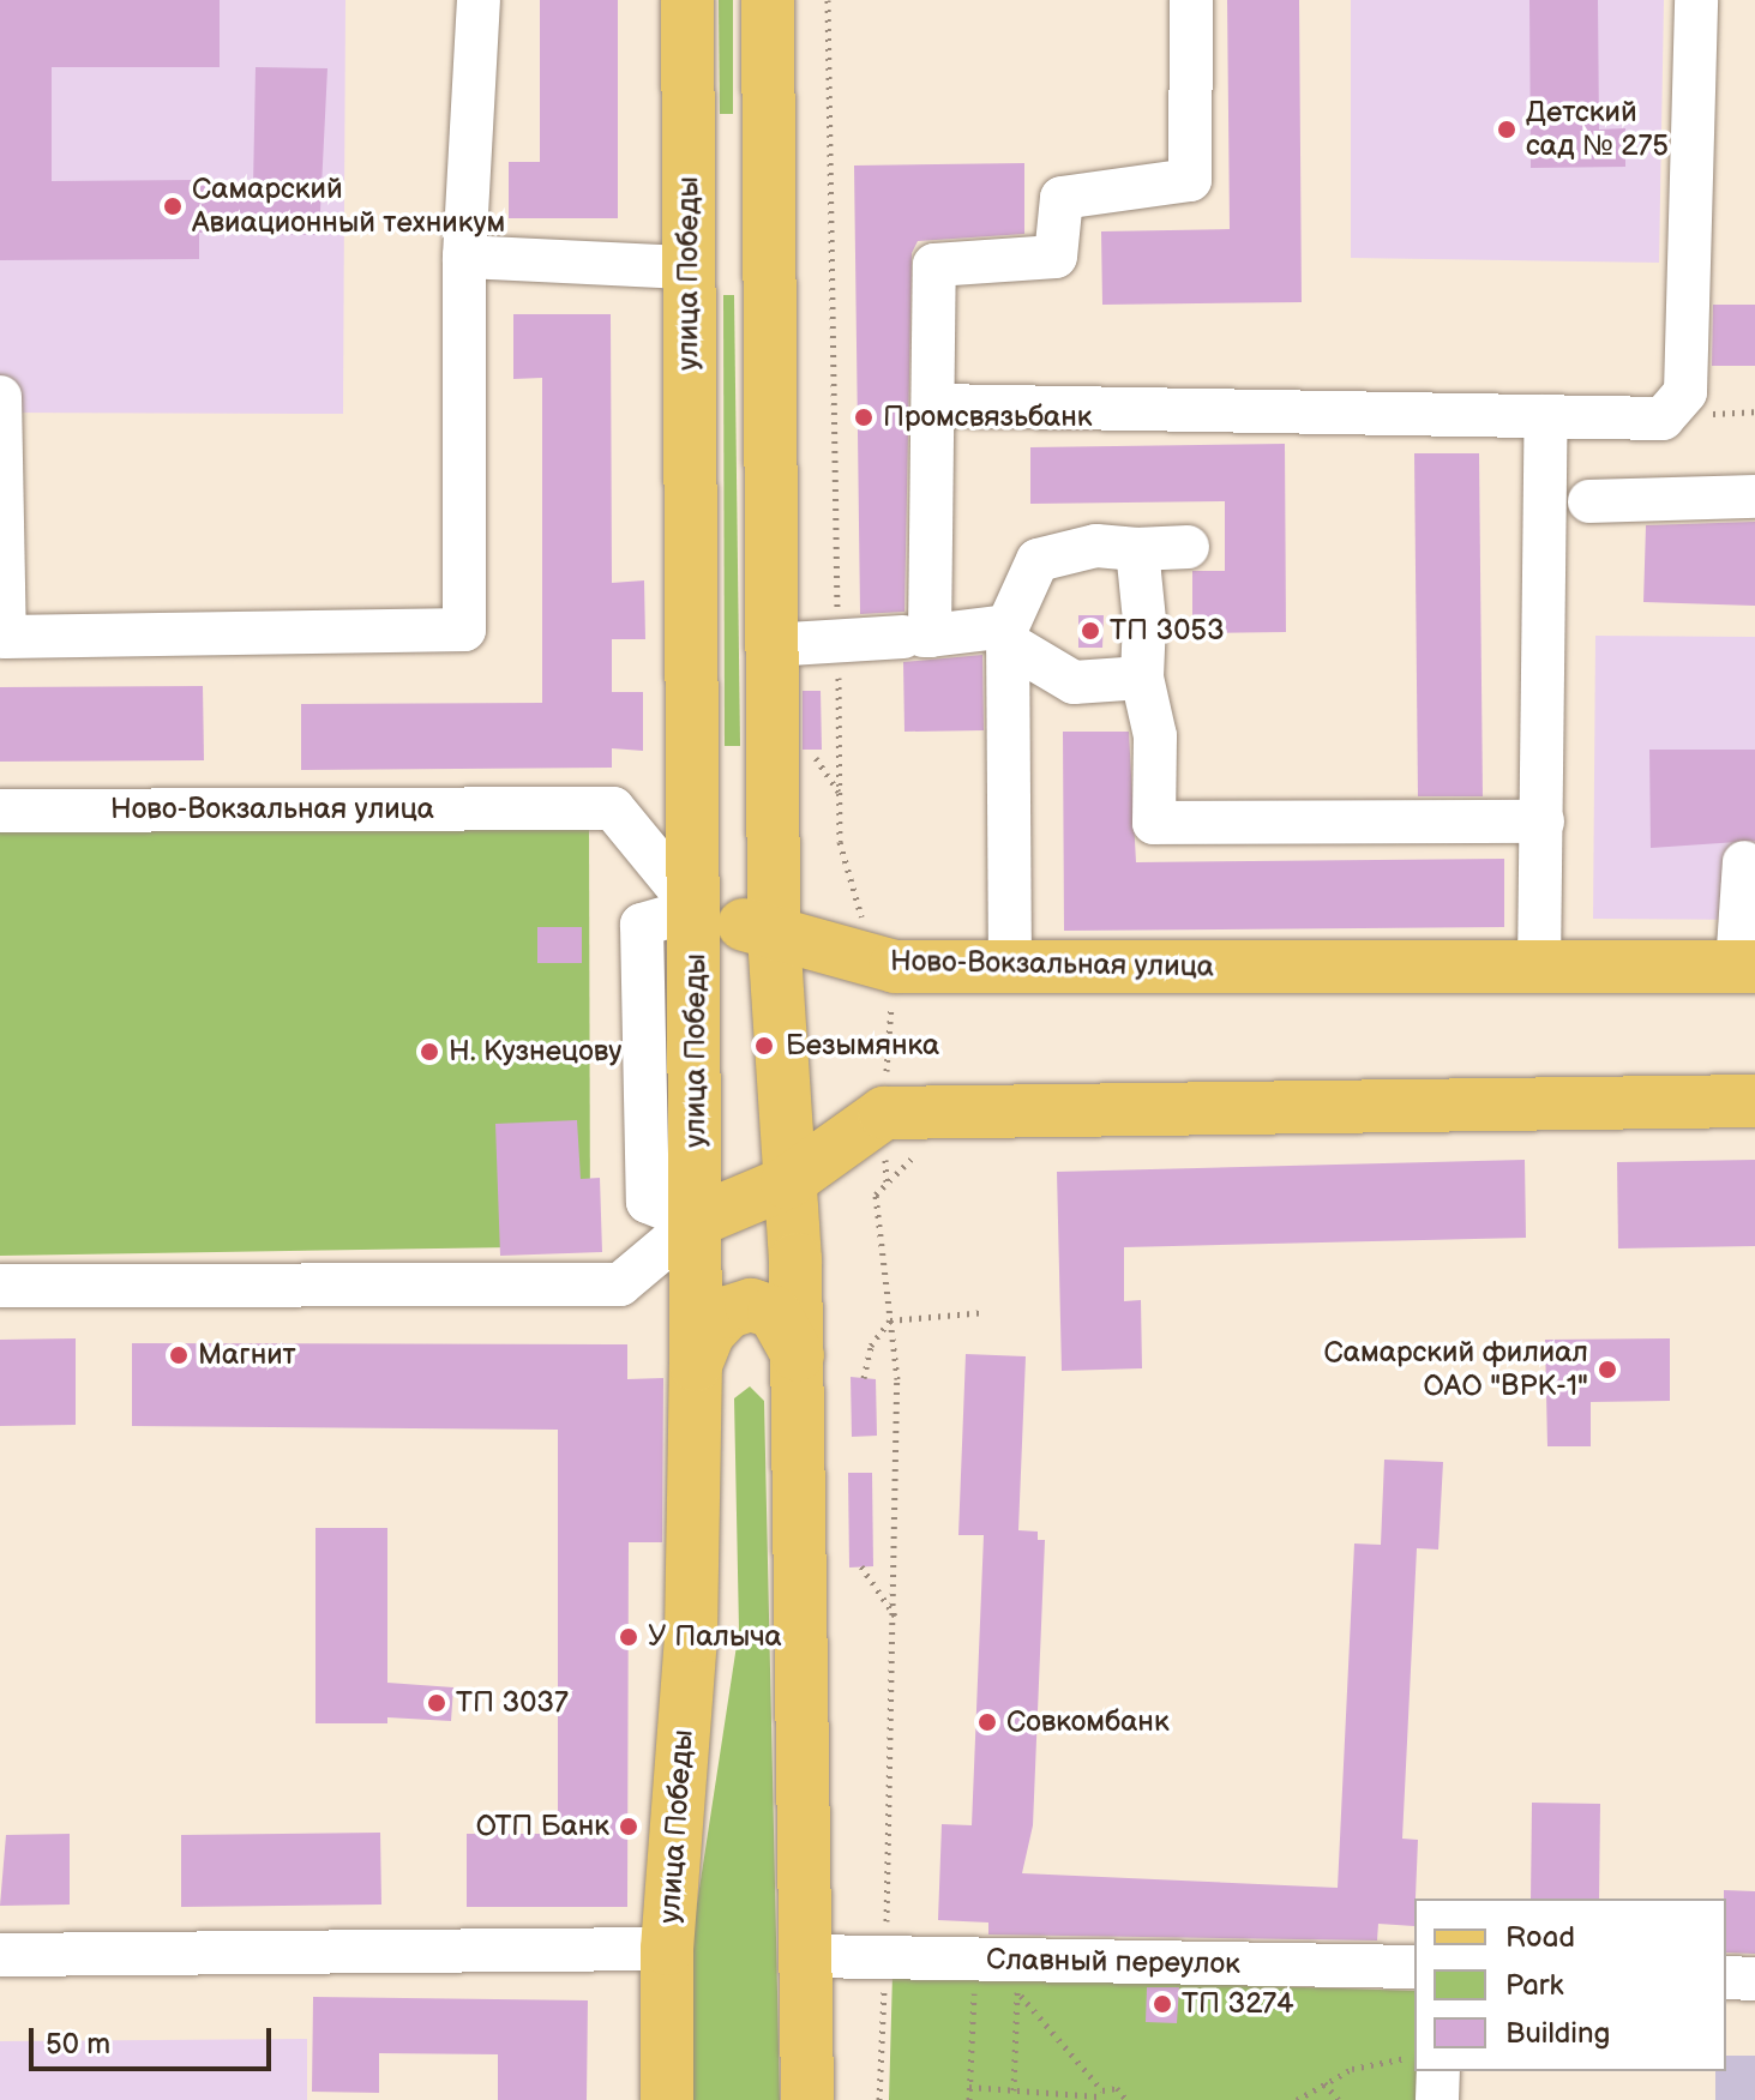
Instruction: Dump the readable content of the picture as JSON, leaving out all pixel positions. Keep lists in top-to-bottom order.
{
  "streets": {
    "main road": ["улица Победы", "Ново-Вокзальная улица"],
    "street": ["Славный переулок"]
  },
  "crossings": [
    ["улица Победы", "Ново-Вокзальная улица"]
  ],
  "places": [
    "Детский сад № 275",
    "Самарский Авиационный техникум",
    "Промсвязьбанк",
    "ТП 3053",
    "Безымянка",
    "Н. Кузнецову",
    "Магнит",
    "Самарский филиал ОАО \"ВРК-1\"",
    "У Палыча",
    "ТП 3037",
    "Совкомбанк",
    "ОТП Банк",
    "ТП 3274"
  ],
  "legend": ["Road", "Park", "Building"],
  "scale_bar": "50 m"
}
